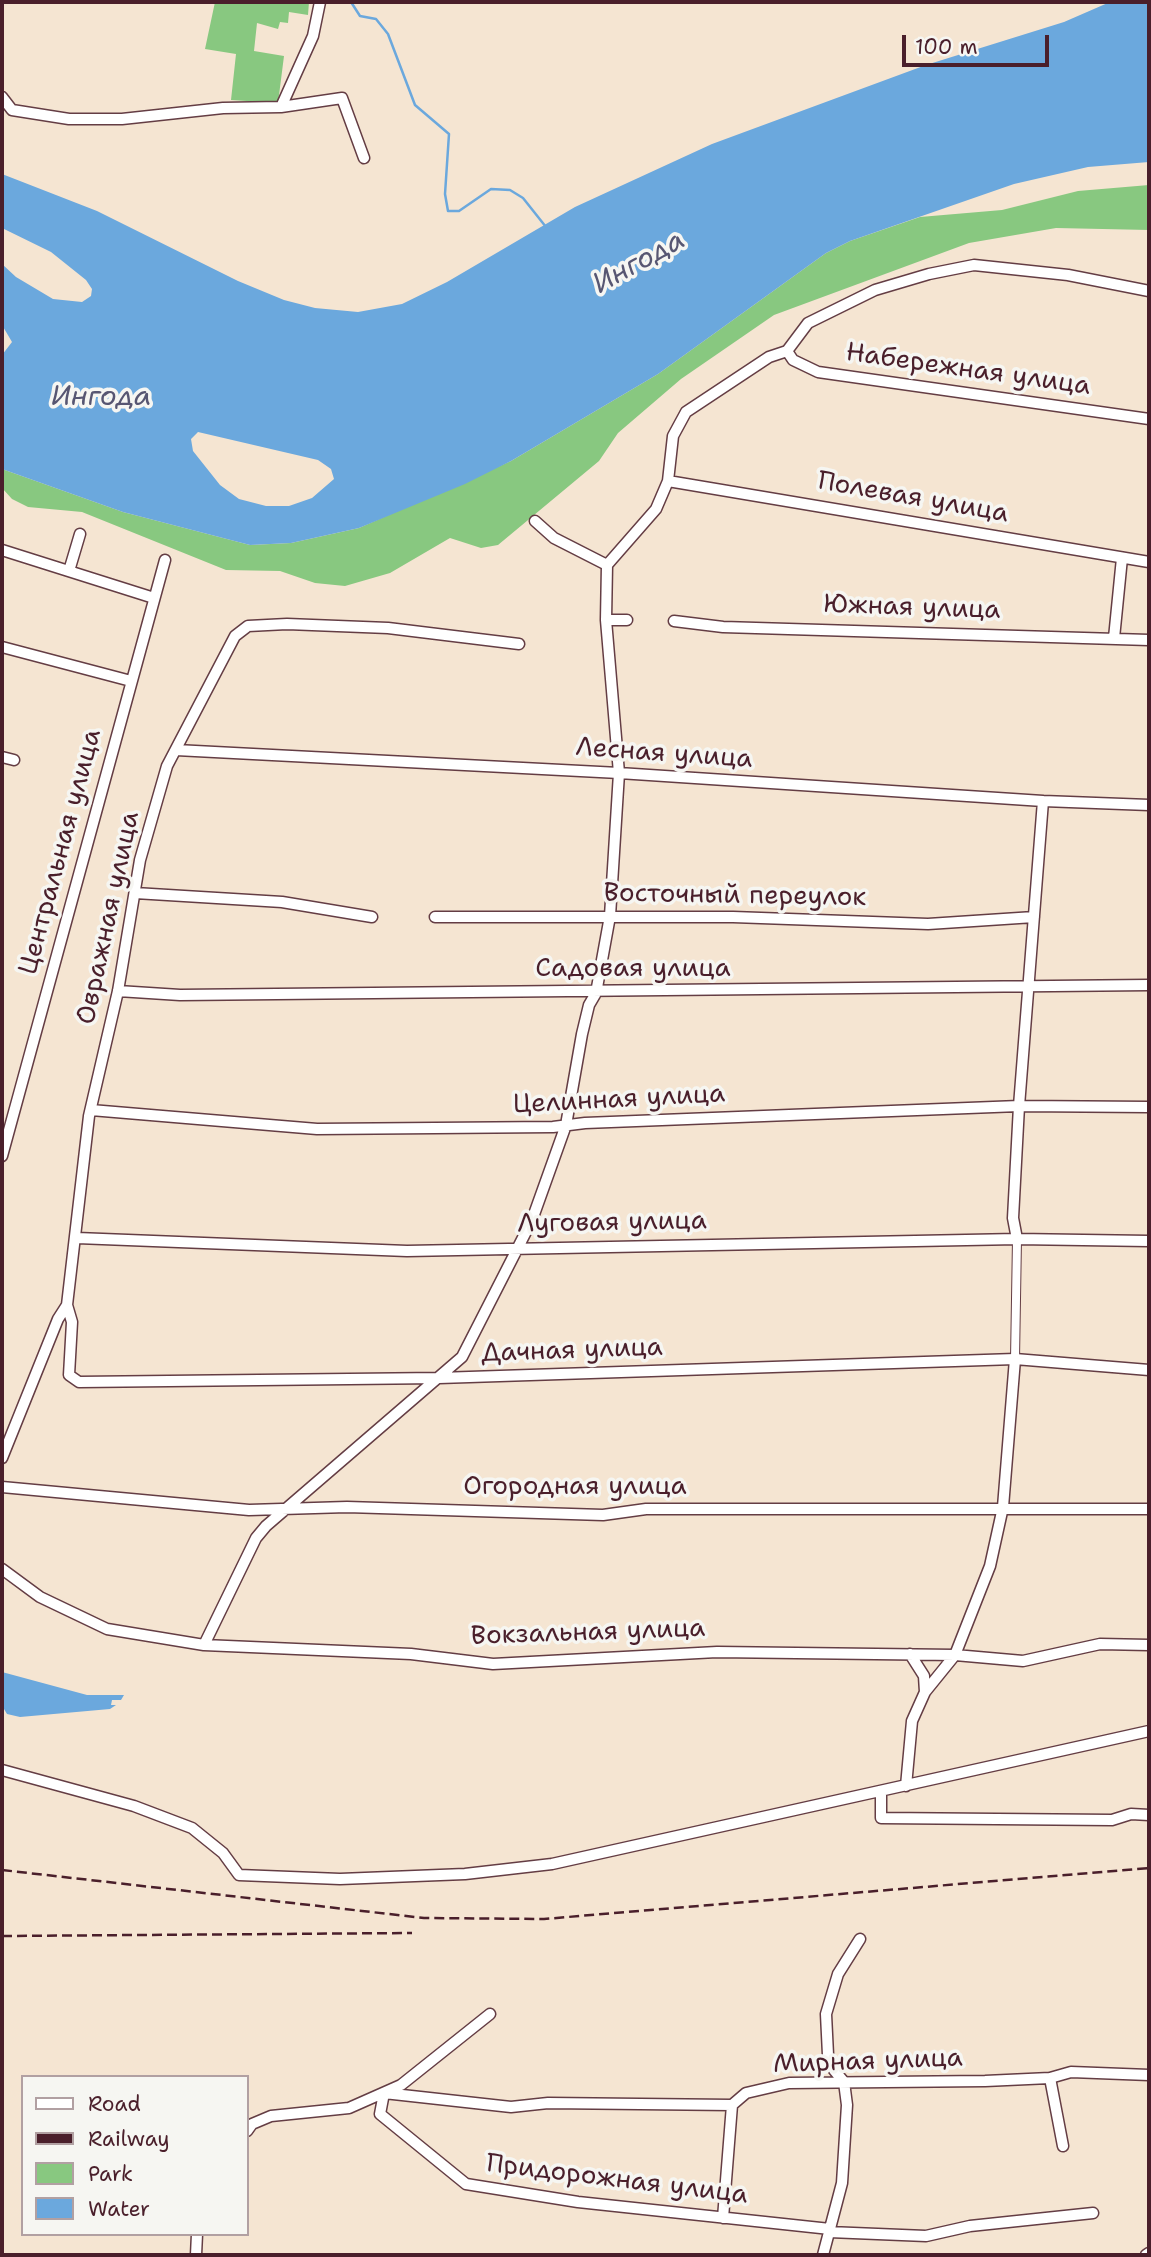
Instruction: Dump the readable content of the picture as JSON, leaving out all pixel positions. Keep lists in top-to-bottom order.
{
  "streets": {
    "street": [
      "Набережная улица",
      "Полевая улица",
      "Южная улица",
      "Лесная улица",
      "Центральная улица",
      "Восточный переулок",
      "Овражная улица",
      "Садовая улица",
      "Целинная улица",
      "Луговая улица",
      "Дачная улица",
      "Огородная улица",
      "Вокзальная улица",
      "Мирная улица",
      "Придорожная улица"
    ]
  },
  "crossings": [
    ["Лесная улица", "Овражная улица"],
    ["Овражная улица", "Садовая улица"],
    ["Овражная улица", "Целинная улица"],
    ["Овражная улица", "Луговая улица"],
    ["Овражная улица", "Дачная улица"],
    ["Мирная улица", "Придорожная улица"]
  ],
  "water": ["Ингода"],
  "legend": [
    "Road",
    "Railway",
    "Park",
    "Water"
  ],
  "scale_bar": "100 m"
}
